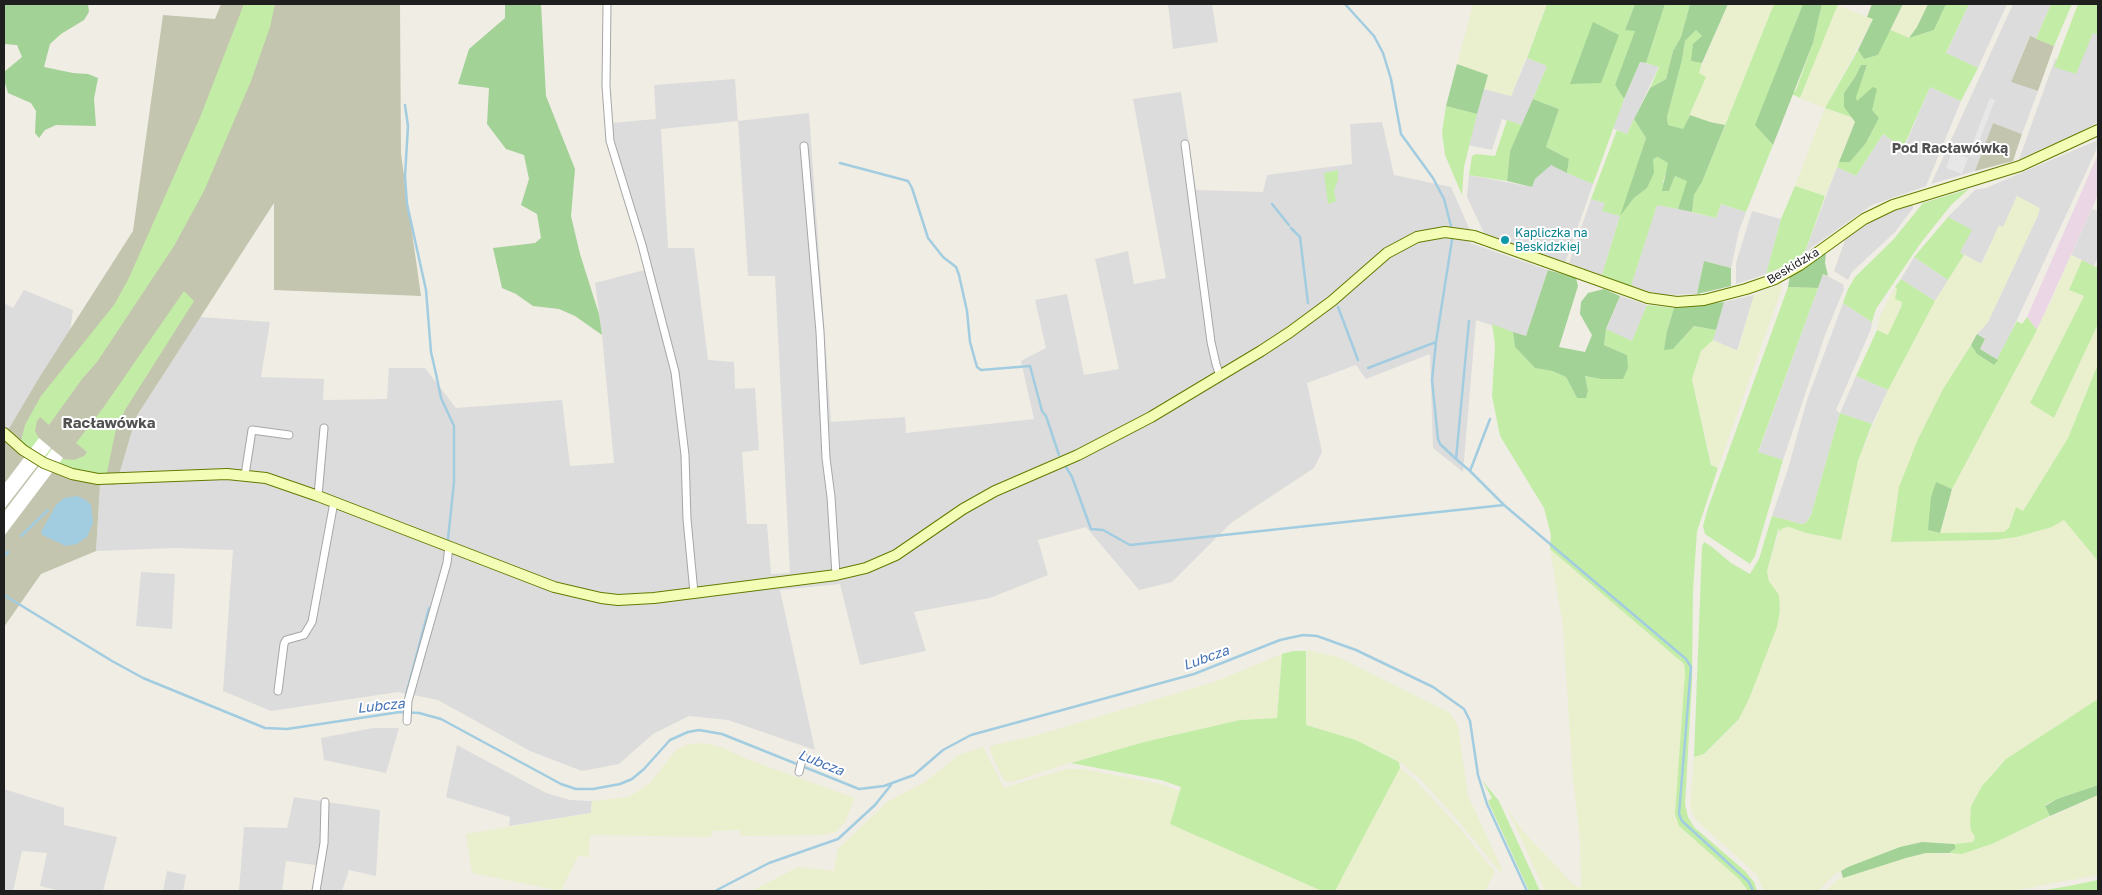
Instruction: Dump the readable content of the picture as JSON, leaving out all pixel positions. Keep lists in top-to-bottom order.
{
  "streets": {
    "street": ["Beskidzka"]
  },
  "districts": ["Pod Racławówką", "Racławówka"],
  "water": ["Lubcza"],
  "places": ["Kapliczka na Beskidzkiej"]
}
